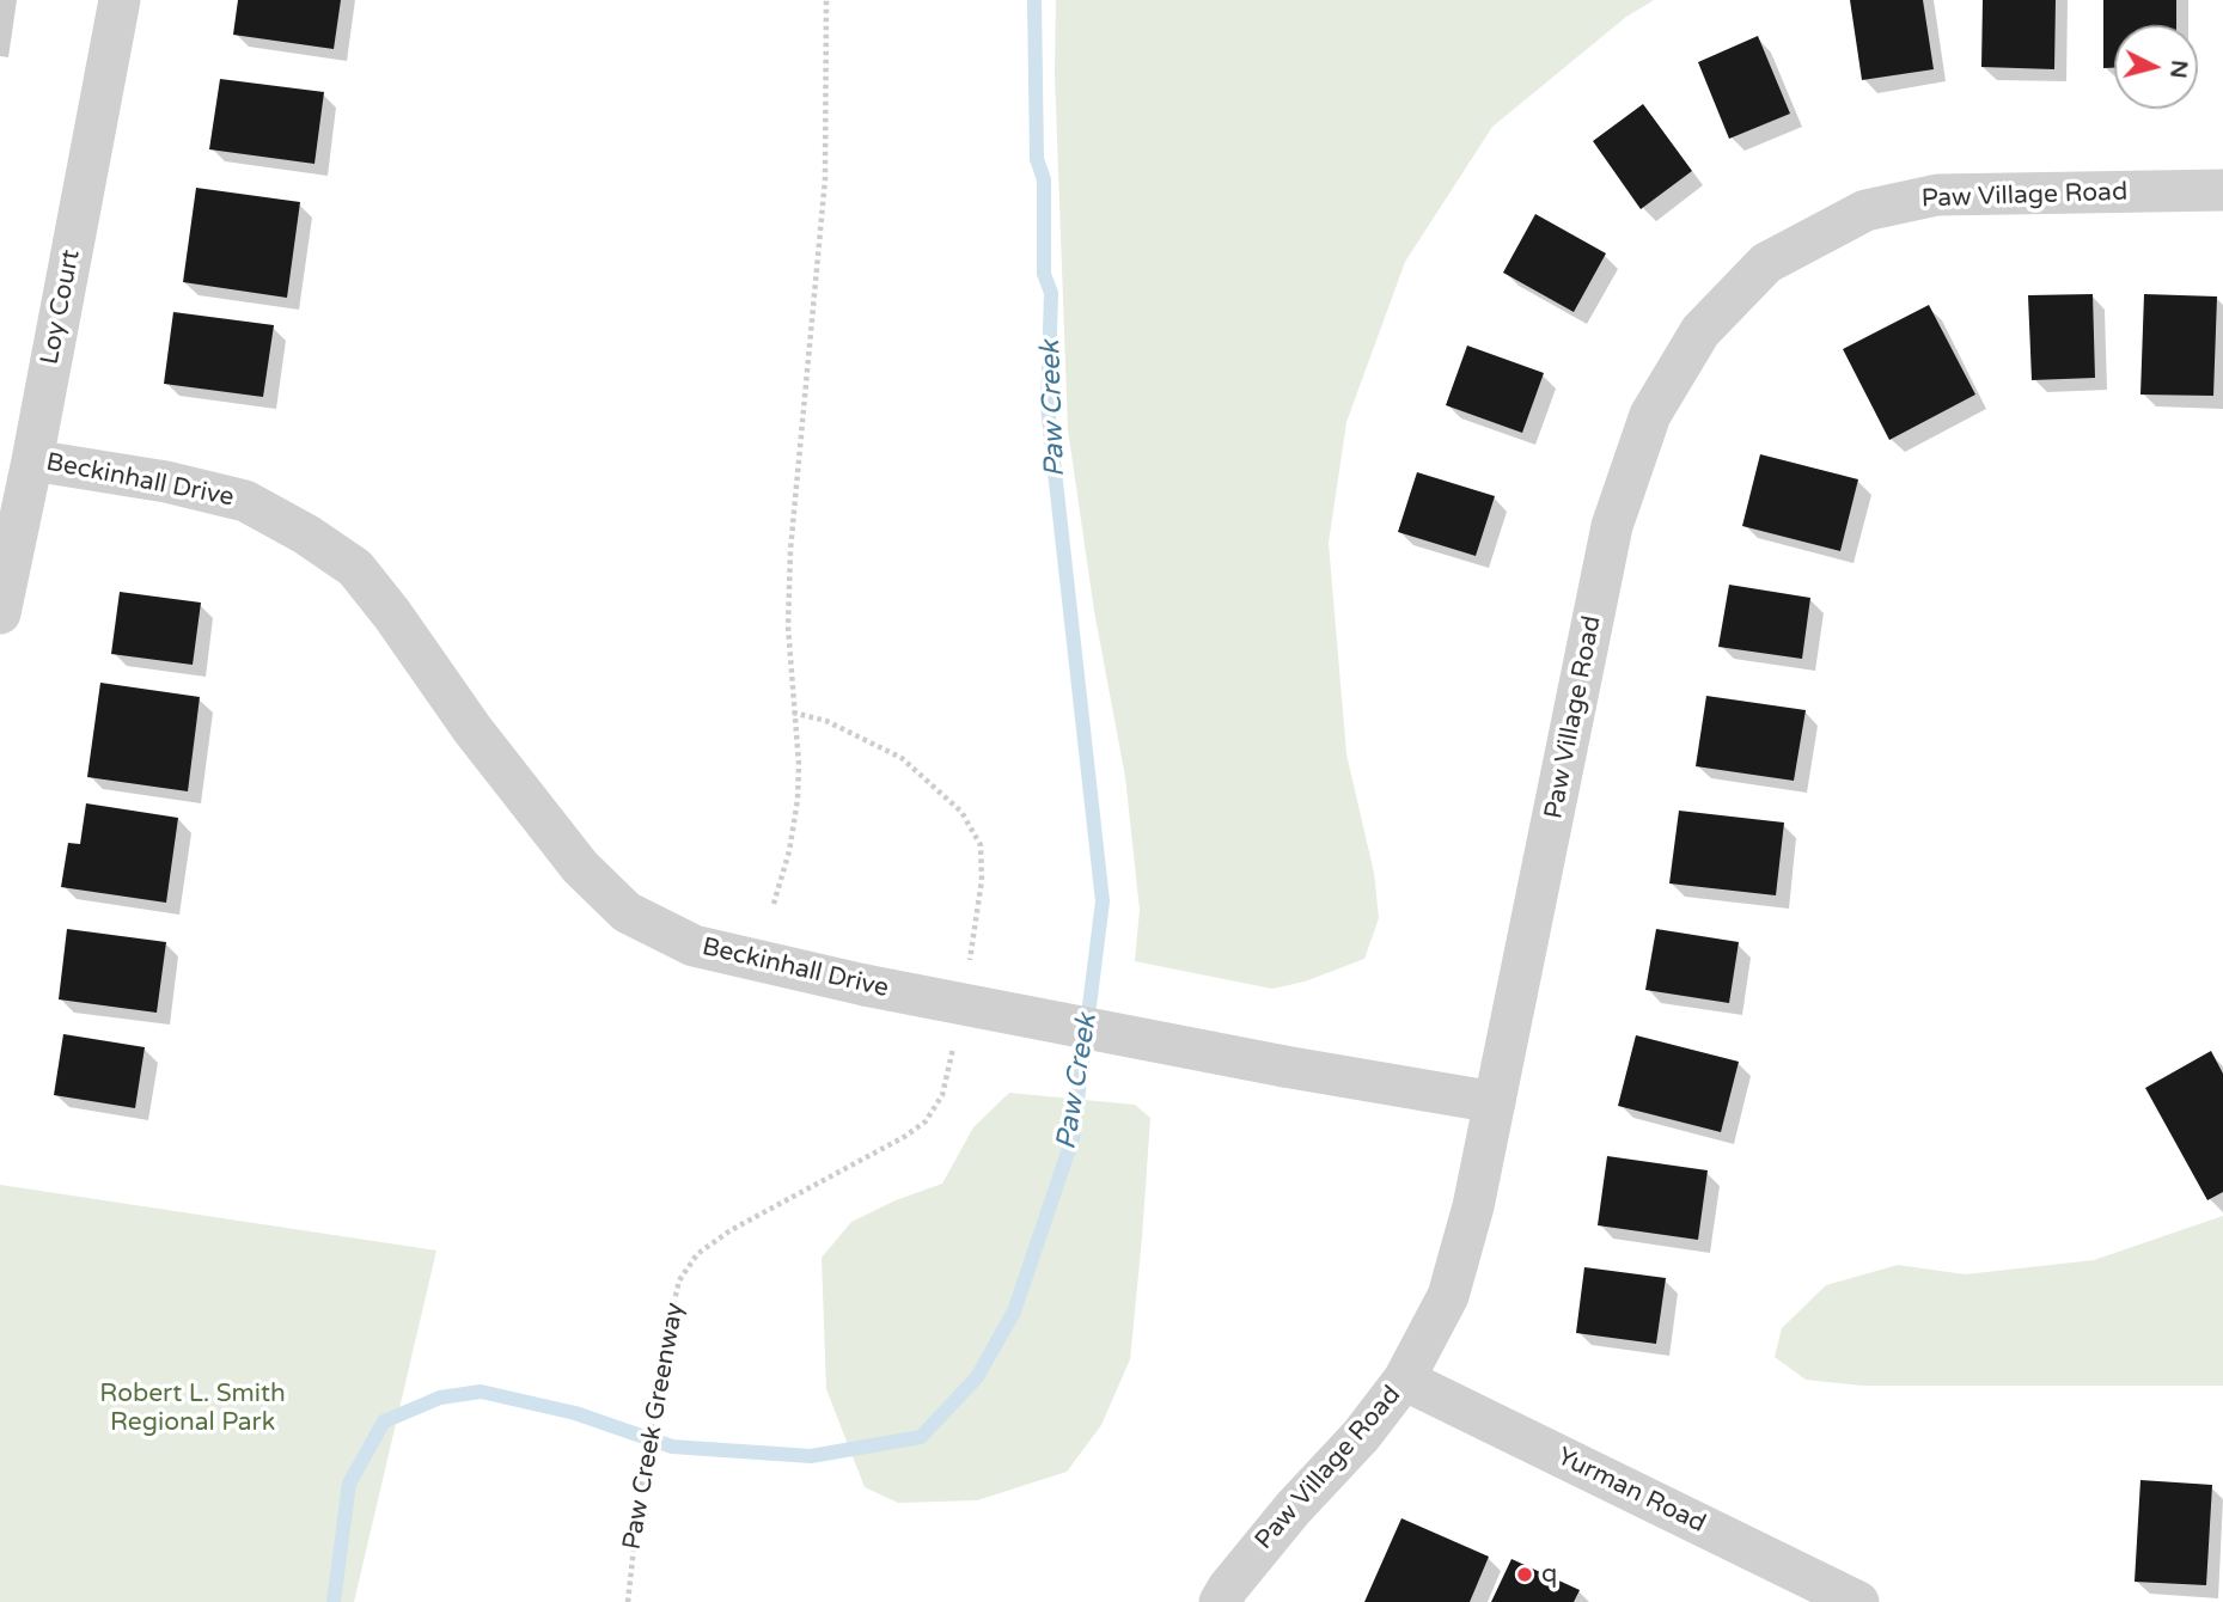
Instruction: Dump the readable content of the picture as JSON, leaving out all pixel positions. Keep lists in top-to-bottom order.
{
  "streets": {
    "street": [
      "Paw Village Road",
      "Loy Court",
      "Beckinhall Drive",
      "Yurman Road"
    ],
    "path": ["Paw Creek Greenway"]
  },
  "crossings": [
    ["Paw Village Road", "Beckinhall Drive"],
    ["Paw Village Road", "Yurman Road"],
    ["Loy Court", "Beckinhall Drive"]
  ],
  "water": ["Paw Creek"],
  "parks": ["Robert L. Smith Regional Park"],
  "places": ["q"],
  "north": "right"
}
